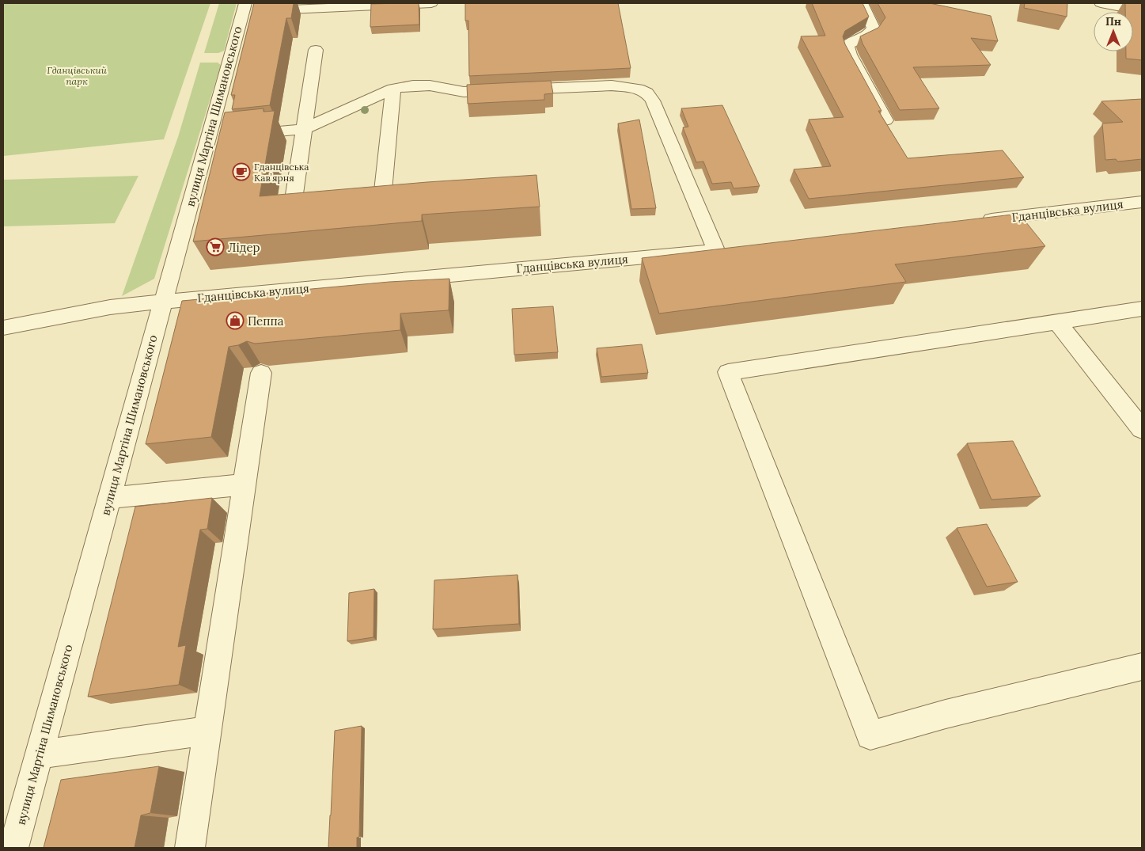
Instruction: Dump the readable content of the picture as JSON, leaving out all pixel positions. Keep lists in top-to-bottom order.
{
  "streets": {
    "street": ["вулиця Мартіна Шимановського", "Гданцівська вулиця"]
  },
  "crossings": [
    ["вулиця Мартіна Шимановського", "Гданцівська вулиця"]
  ],
  "parks": ["Гданцівський парк"],
  "places": {
    "cafe": ["Гданцівська Кавʼярня"],
    "supermarket": ["Лідер"],
    "shop": ["Пеппа"]
  },
  "north": "top"
}
